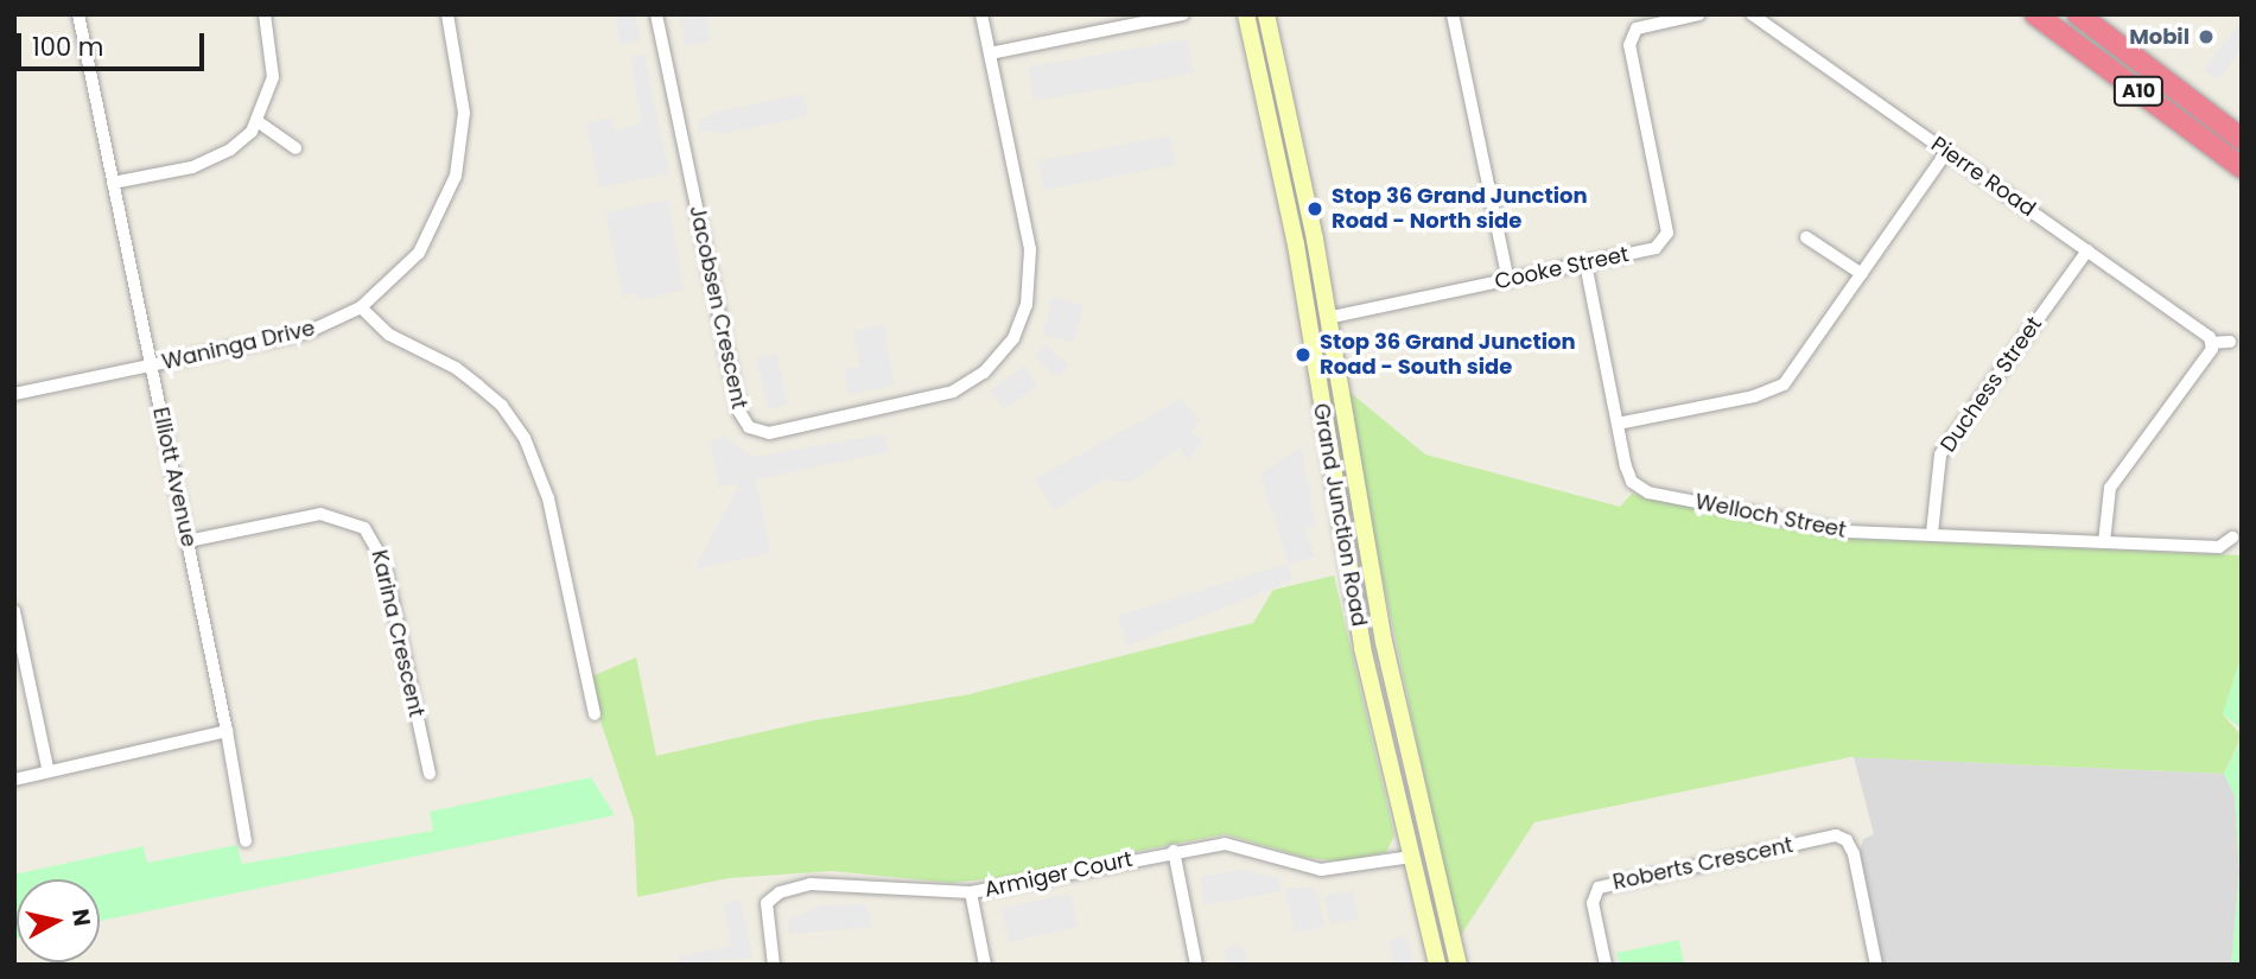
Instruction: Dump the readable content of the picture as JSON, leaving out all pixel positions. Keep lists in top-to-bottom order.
{
  "streets": {
    "highway": ["A10"],
    "main road": ["Grand Junction Road"],
    "street": [
      "Pierre Road",
      "Cooke Street",
      "Jacobsen Crescent",
      "Waninga Drive",
      "Duchess Street",
      "Elliott Avenue",
      "Welloch Street",
      "Karina Crescent",
      "Roberts Crescent",
      "Armiger Court"
    ]
  },
  "crossings": [
    ["Pierre Road", "Duchess Street"],
    ["Cooke Street", "Grand Junction Road"],
    ["Cooke Street", "Welloch Street"],
    ["Waninga Drive", "Elliott Avenue"],
    ["Duchess Street", "Welloch Street"],
    ["Elliott Avenue", "Karina Crescent"],
    ["Grand Junction Road", "Armiger Court"]
  ],
  "places": ["Mobil", "Stop 36 Grand Junction Road - North side", "Stop 36 Grand Junction Road - South side"],
  "scale_bar": "100 m",
  "north": "right"
}
